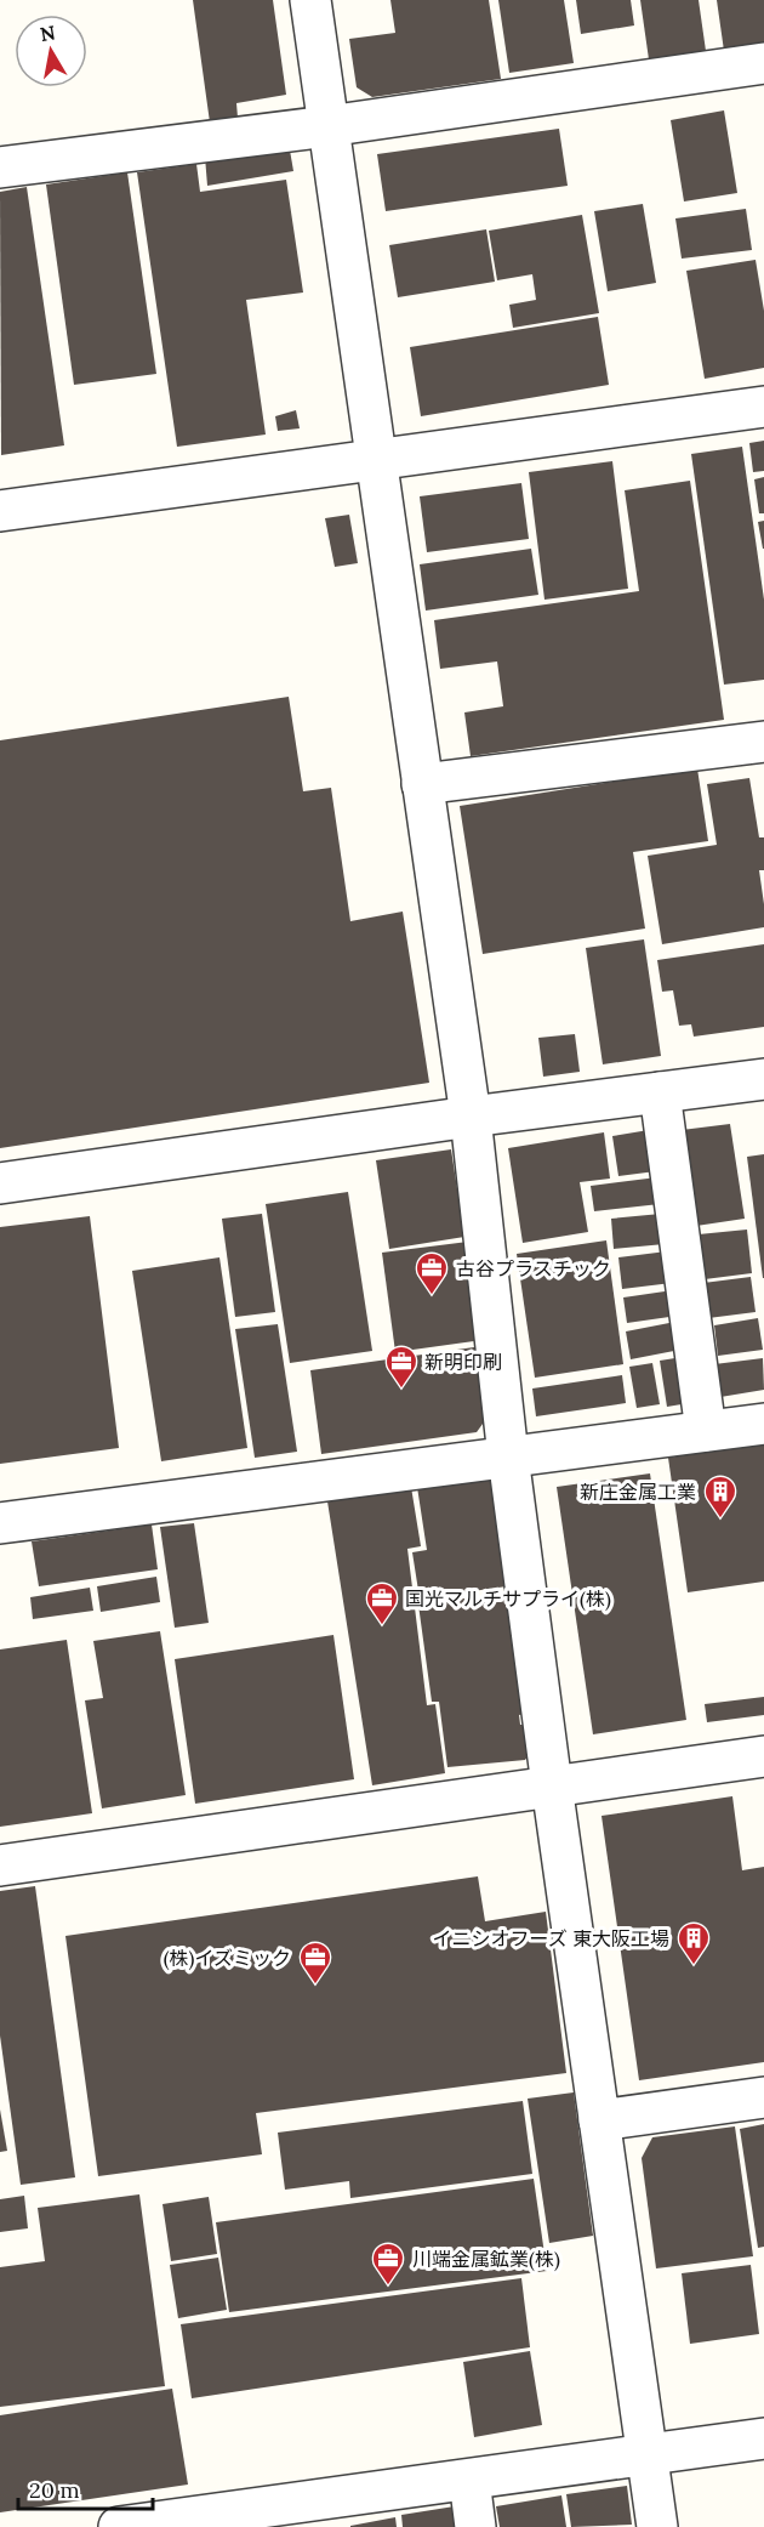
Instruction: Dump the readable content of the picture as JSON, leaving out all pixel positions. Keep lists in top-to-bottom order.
{
  "places": {
    "office": [
      "古谷プラスチック",
      "新明印刷",
      "国光マルチサプライ(株)",
      "(株)イズミック",
      "川端金属鉱業(株)"
    ],
    "building": ["新庄金属工業", "イニシオフーズ 東大阪工場"]
  },
  "scale_bar": "20 m",
  "north": "top"
}
